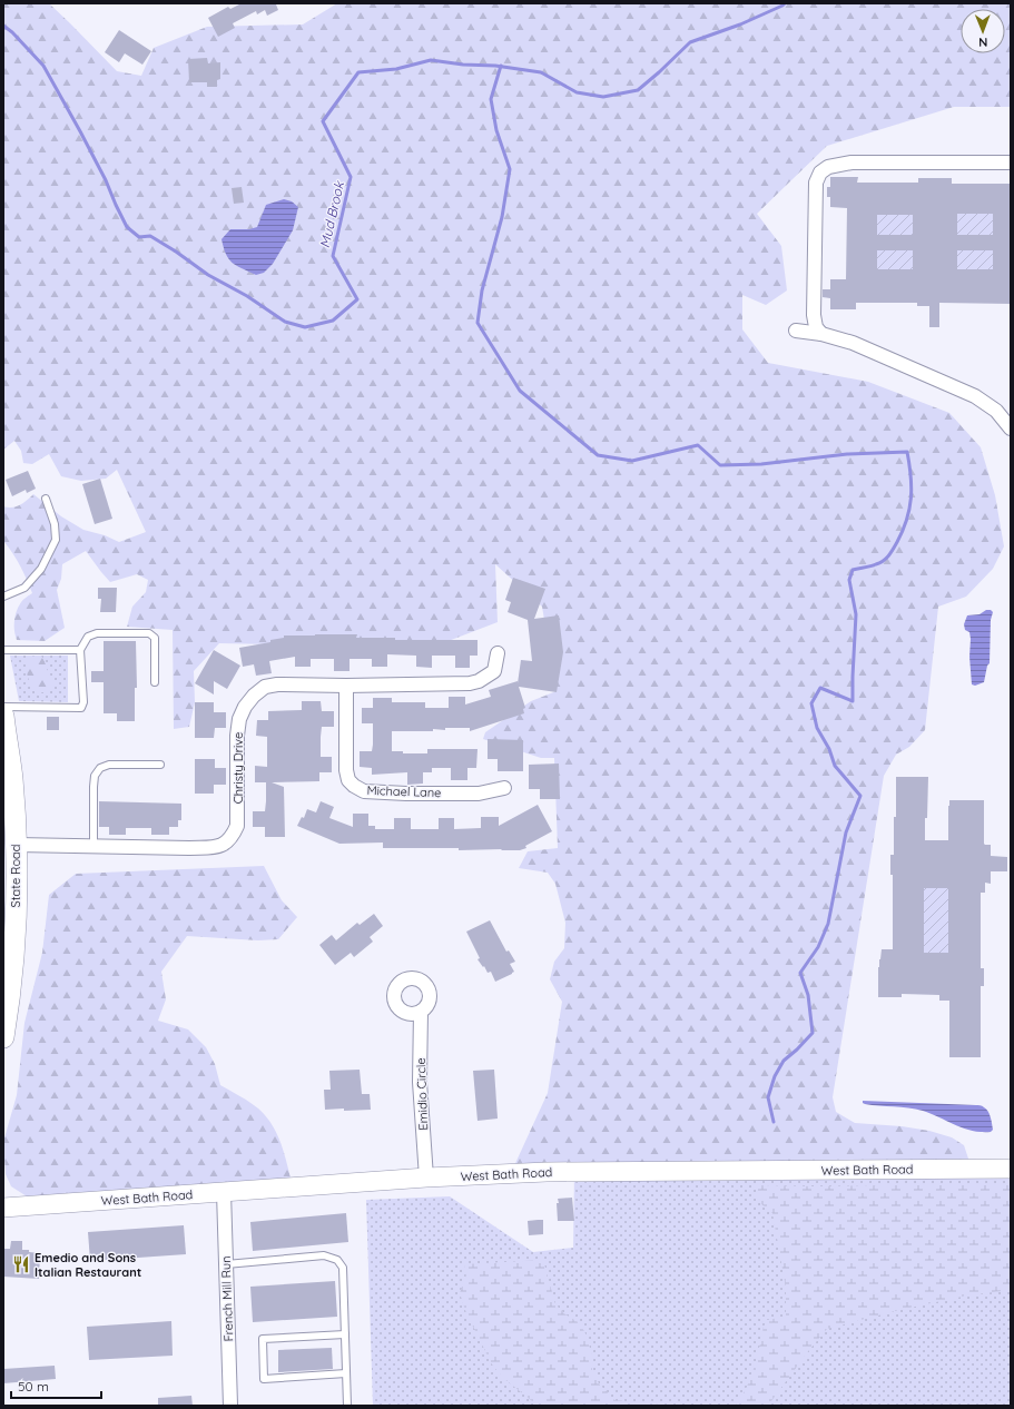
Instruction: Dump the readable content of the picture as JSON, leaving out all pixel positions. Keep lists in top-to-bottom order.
{
  "streets": {
    "main road": ["State Road"],
    "street": [
      "Christy Drive",
      "Michael Lane",
      "Emidio Circle",
      "West Bath Road",
      "French Mill Run"
    ]
  },
  "crossings": [
    ["Christy Drive", "Michael Lane"],
    ["Christy Drive", "State Road"],
    ["Emidio Circle", "West Bath Road"],
    ["West Bath Road", "French Mill Run"]
  ],
  "water": ["Mud Brook"],
  "places": {
    "restaurant": ["Emedio and Sons Italian Restaurant"]
  },
  "scale_bar": "50 m",
  "north": "bottom"
}
